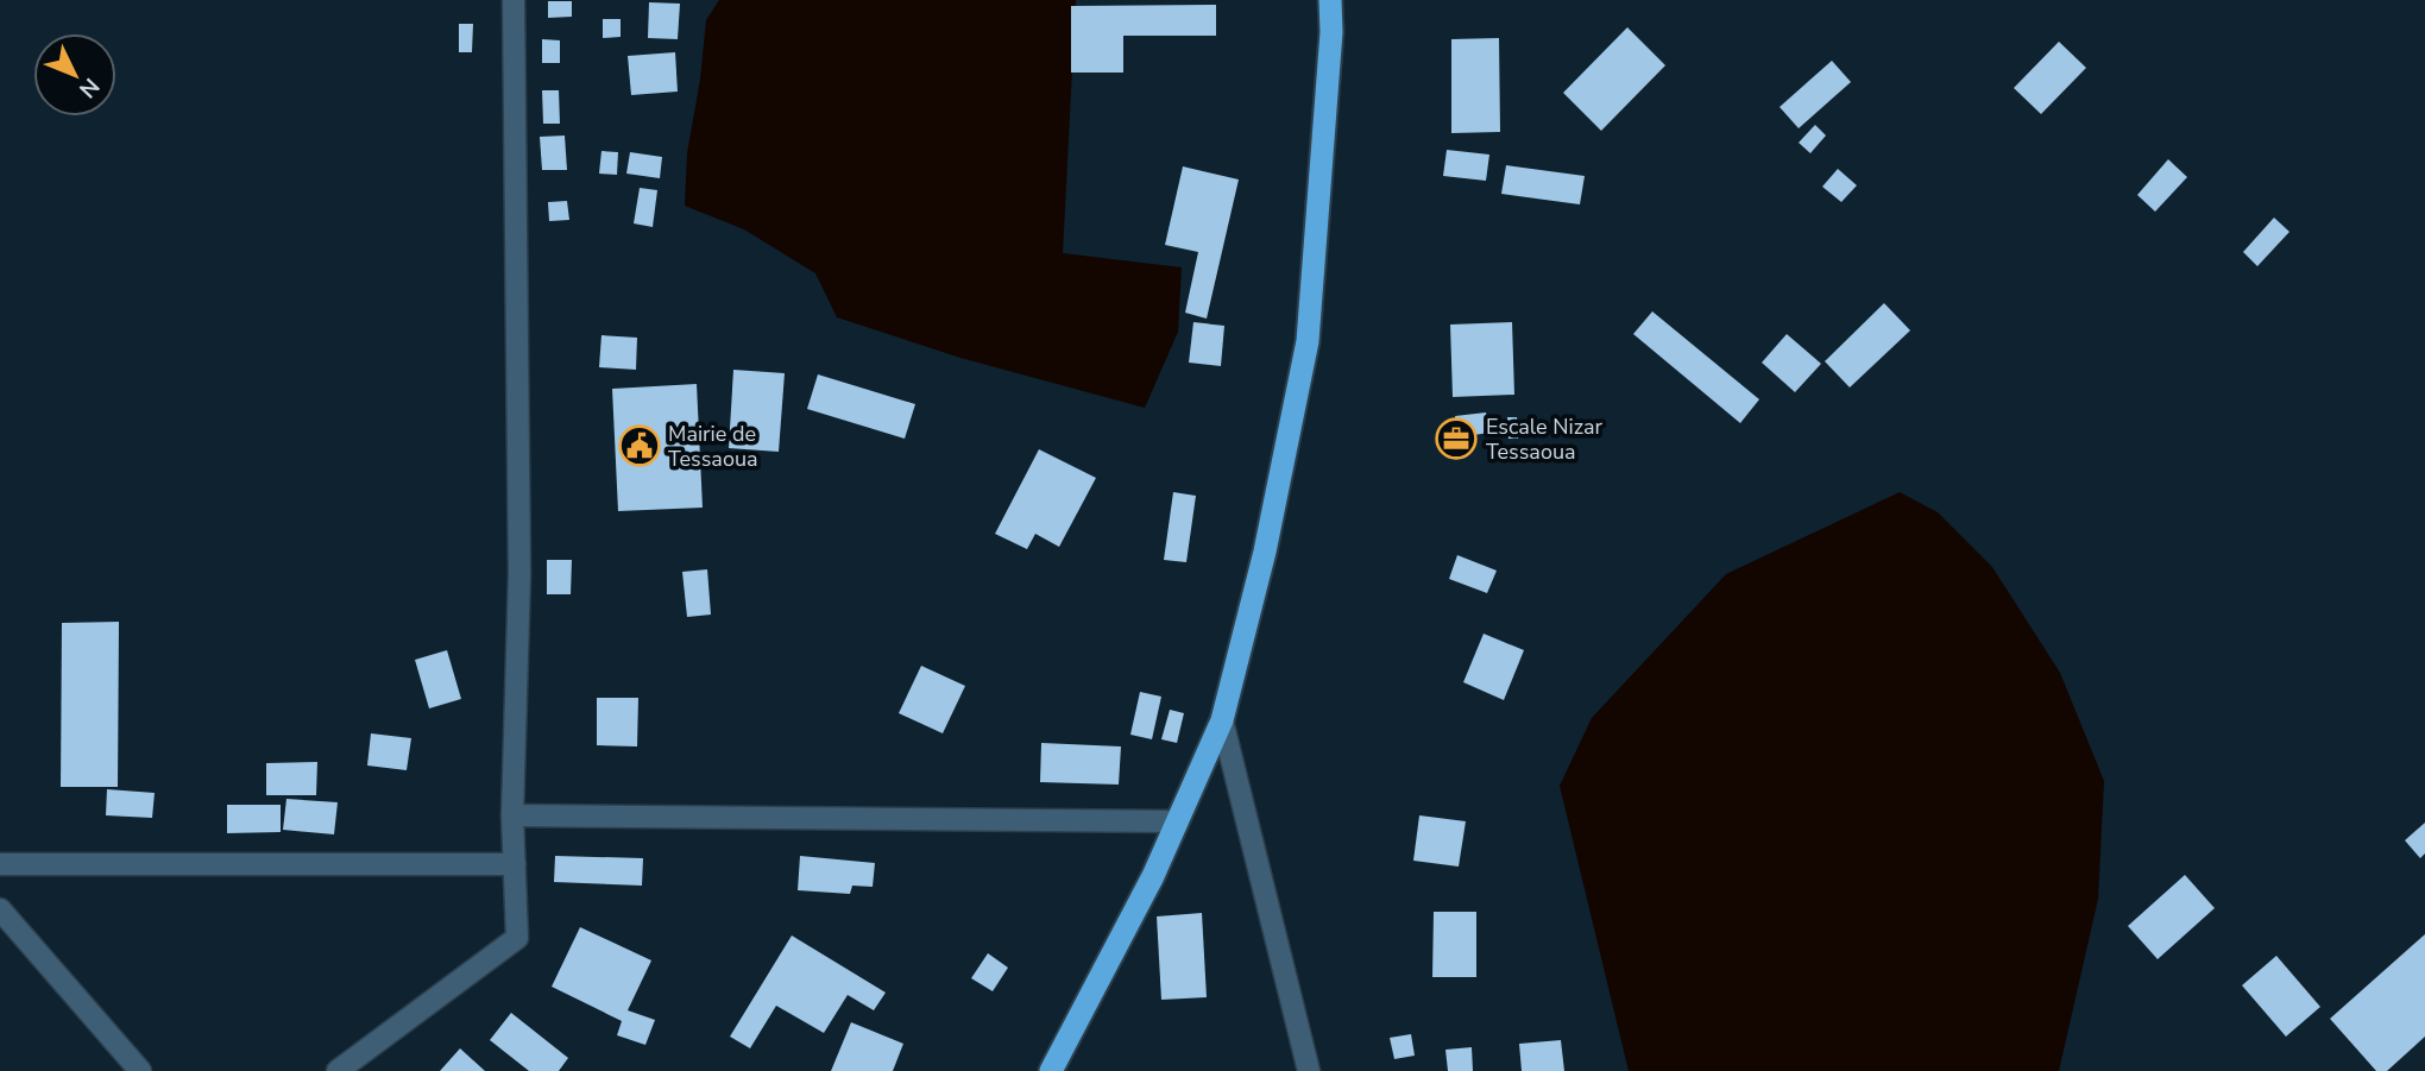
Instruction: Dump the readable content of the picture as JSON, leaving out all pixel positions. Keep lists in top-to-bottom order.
{
  "places": {
    "office": ["Escale Nizar Tessaoua"],
    "public building": ["Mairie de Tessaoua"]
  },
  "north": "bottom right"
}
